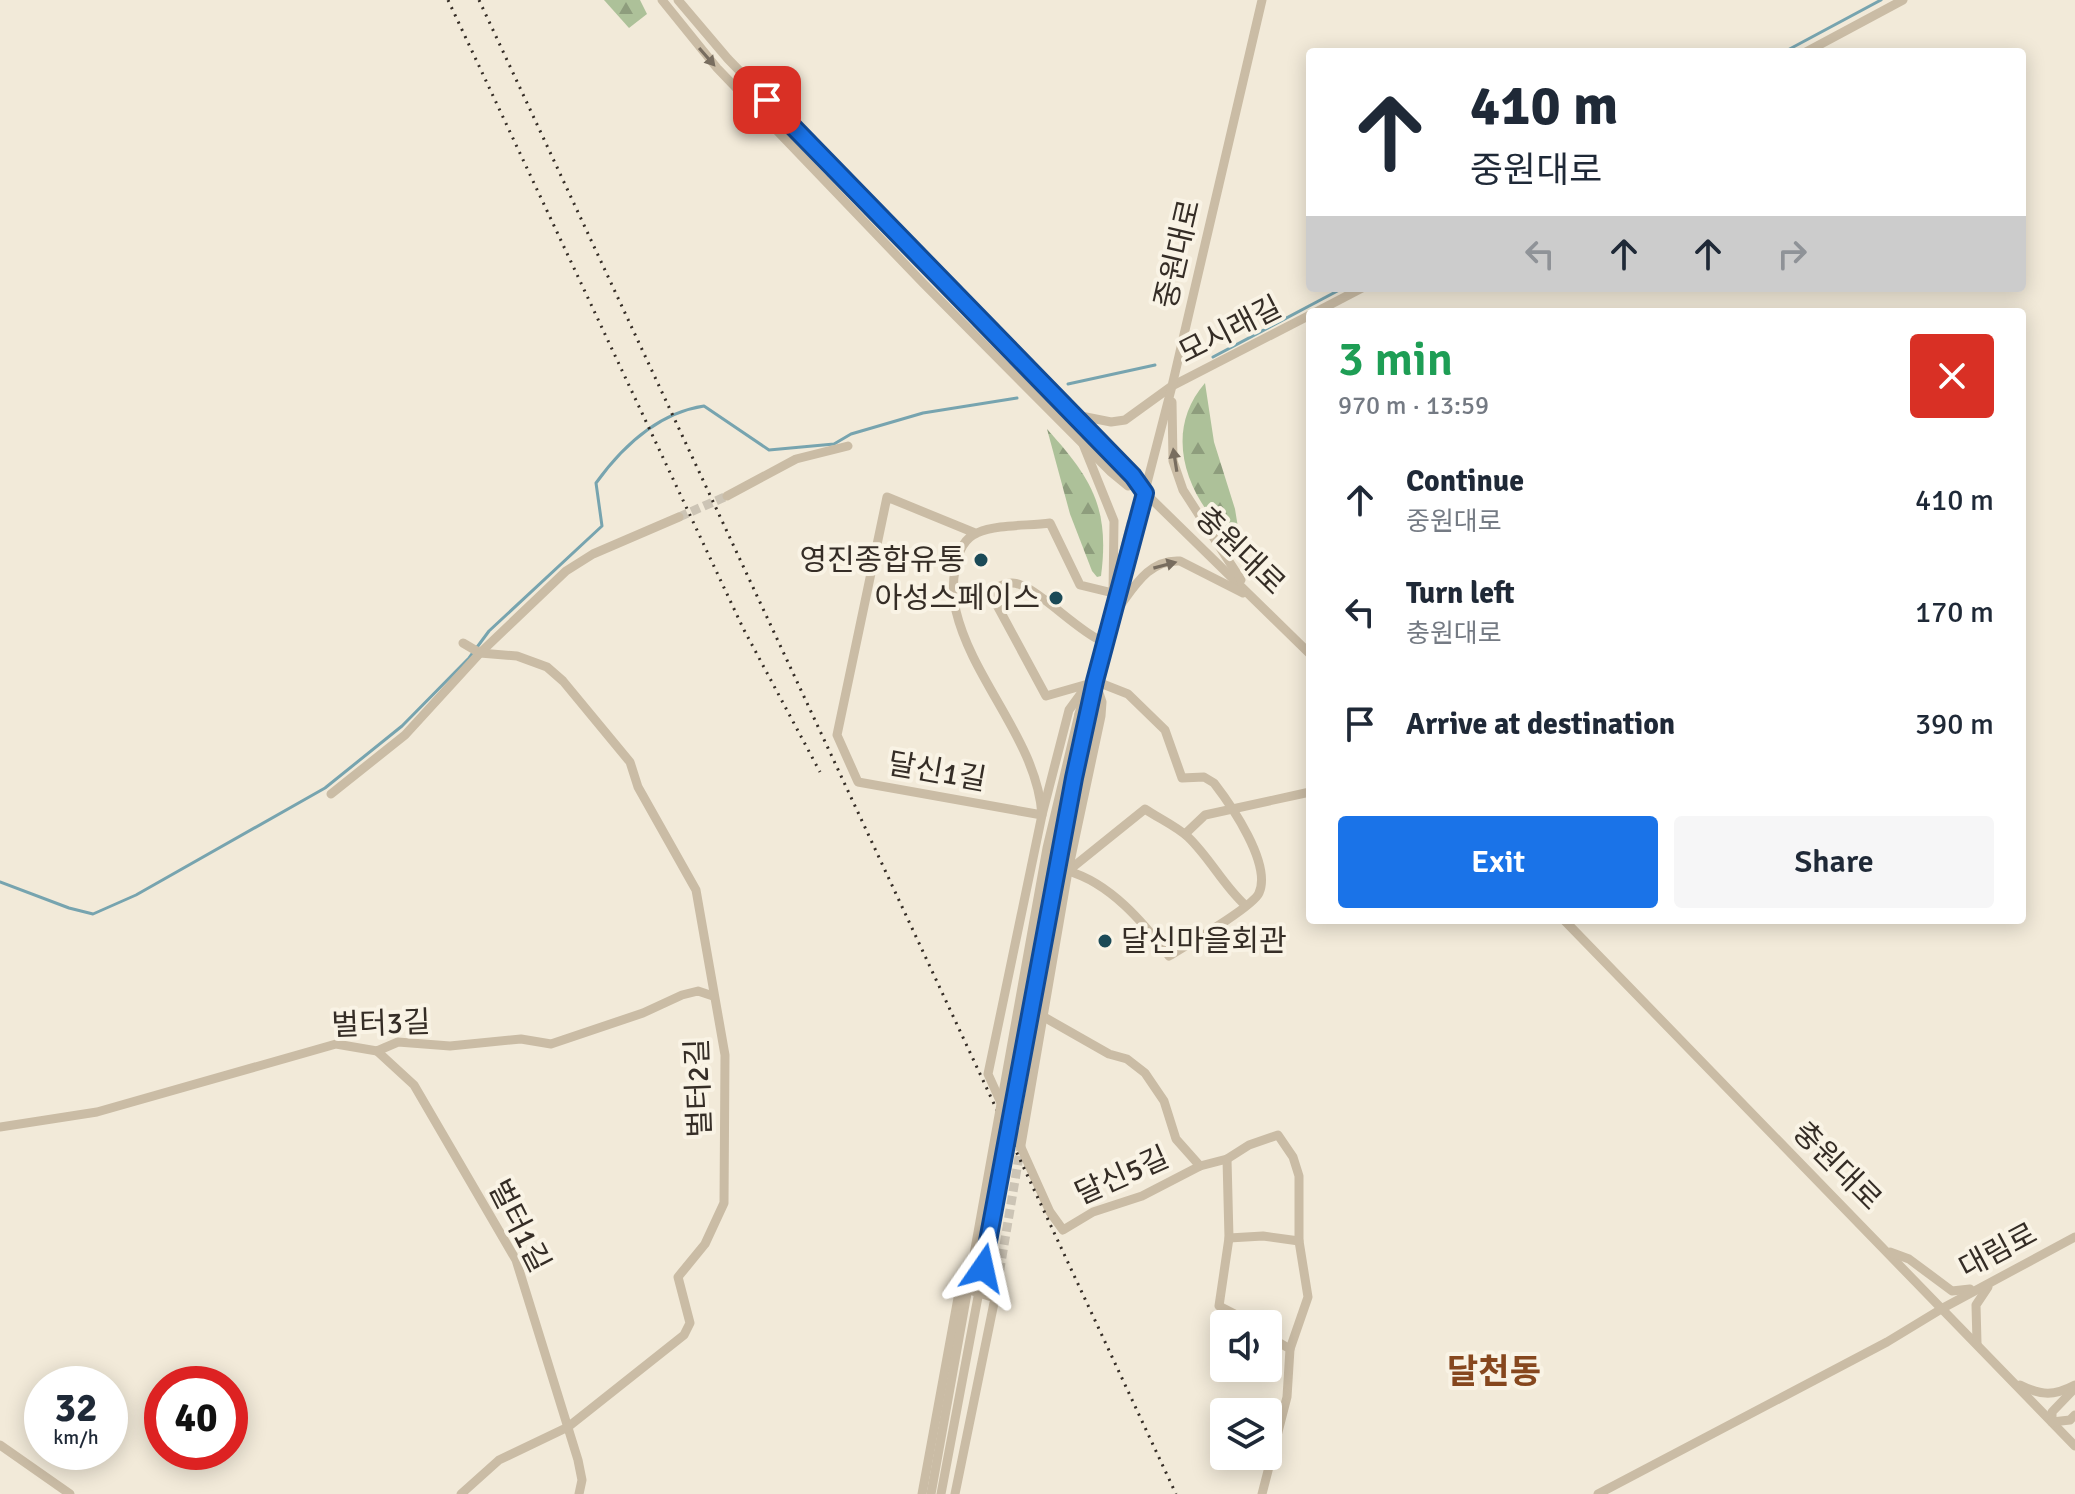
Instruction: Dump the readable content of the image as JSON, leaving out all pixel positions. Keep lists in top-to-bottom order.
{
  "streets": {
    "street": [
      "중원대로",
      "모시래길",
      "충원대로",
      "달신1길",
      "벌터3길",
      "벌터2길",
      "달신5길",
      "벌터1길",
      "대림로"
    ]
  },
  "crossings": [
    ["중원대로", "모시래길"],
    ["중원대로", "충원대로"],
    ["중원대로", "달신1길"],
    ["모시래길", "충원대로"],
    ["충원대로", "대림로"],
    ["벌터3길", "벌터2길"],
    ["벌터3길", "벌터1길"],
    ["벌터2길", "벌터1길"]
  ],
  "districts": ["달천동"],
  "places": ["영진종합유통", "아성스페이스", "달신마을회관"],
  "page": {
    "turn": ["410 m", "중원대로"],
    "heading": ["3 min", "970 m · 13:59"],
    "list": [
      {
        "name": "Continue",
        "note": "중원대로",
        "value": "410 m"
      },
      {
        "name": "Turn left",
        "note": "충원대로",
        "value": "170 m"
      },
      {
        "name": "Arrive at destination",
        "value": "390 m"
      }
    ],
    "buttons": ["Exit", "Share"],
    "speed": "32 km/h",
    "limit": "40"
  }
}
